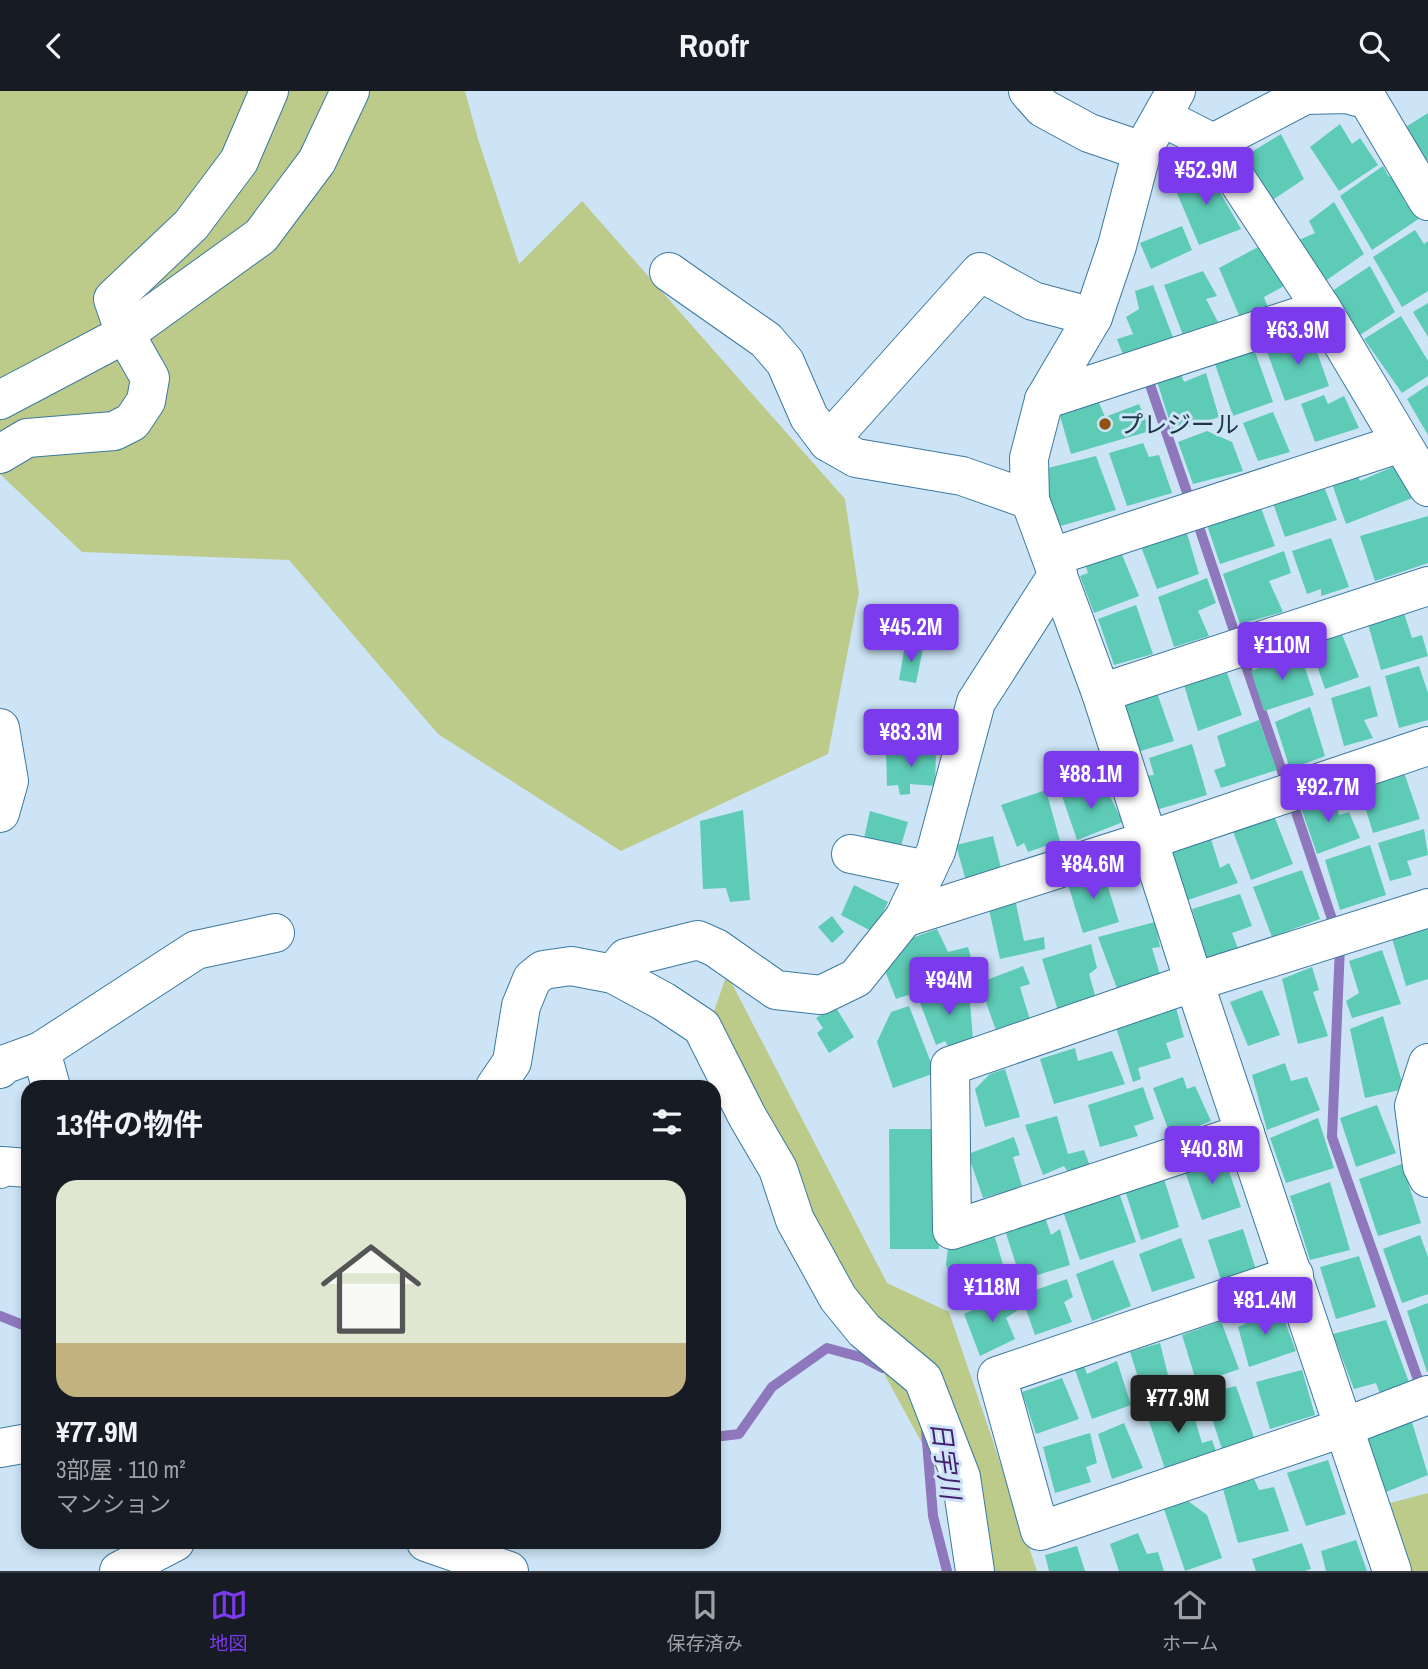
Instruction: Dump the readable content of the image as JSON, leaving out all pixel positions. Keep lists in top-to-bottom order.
{
  "water": ["日宇川"],
  "places": ["プレジール"],
  "page": {
    "header": "Roofr",
    "price": [
      "¥52.9M",
      "¥63.9M",
      "¥45.2M",
      "¥110M",
      "¥83.3M",
      "¥88.1M",
      "¥92.7M",
      "¥84.6M",
      "¥94M",
      "¥40.8M",
      "¥118M",
      "¥81.4M",
      "¥77.9M"
    ],
    "heading": "13件の物件",
    "list": [
      {
        "name": "¥77.9M",
        "note": "3部屋 · 110 m² · マンション"
      }
    ],
    "tabs": ["地図", "保存済み", "ホーム"]
  }
}
